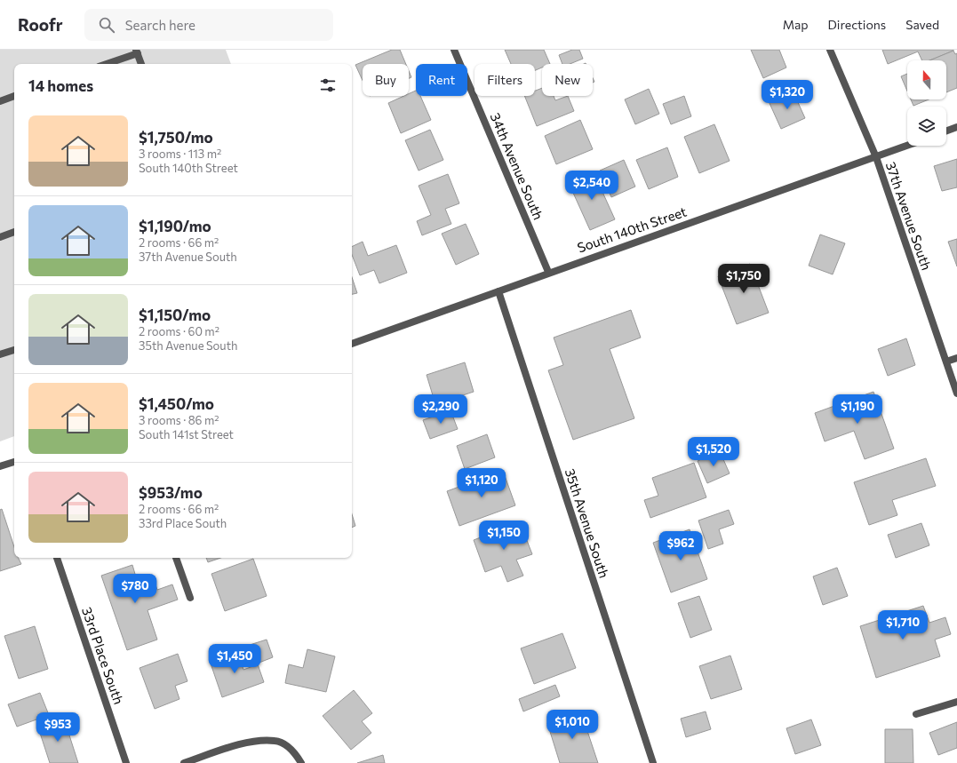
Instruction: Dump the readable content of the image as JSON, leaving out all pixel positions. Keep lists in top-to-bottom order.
{
  "streets": {
    "street": [
      "34th Avenue South",
      "37th Avenue South",
      "South 140th Street",
      "35th Avenue South",
      "33rd Place South"
    ]
  },
  "crossings": [
    ["34th Avenue South", "South 140th Street"],
    ["37th Avenue South", "South 140th Street"],
    ["South 140th Street", "35th Avenue South"]
  ],
  "north": "top",
  "page": {
    "header": "Roofr",
    "search": "Search here",
    "nav": ["Map", "Directions", "Saved"],
    "chip": [
      "Buy",
      "Rent",
      "Filters",
      "New"
    ],
    "heading": "14 homes",
    "price": [
      "$1,320",
      "$2,540",
      "$1,750",
      "$2,290",
      "$1,190",
      "$1,520",
      "$1,120",
      "$1,150",
      "$962",
      "$780",
      "$1,710",
      "$1,450",
      "$1,010",
      "$953"
    ],
    "list": [
      {
        "name": "$1,750/mo",
        "note": "3 rooms · 113 m² · South 140th Street"
      },
      {
        "name": "$1,190/mo",
        "note": "2 rooms · 66 m² · 37th Avenue South"
      },
      {
        "name": "$1,150/mo",
        "note": "2 rooms · 60 m² · 35th Avenue South"
      },
      {
        "name": "$1,450/mo",
        "note": "3 rooms · 86 m² · South 141st Street"
      },
      {
        "name": "$953/mo",
        "note": "2 rooms · 66 m² · 33rd Place South"
      }
    ]
  }
}
